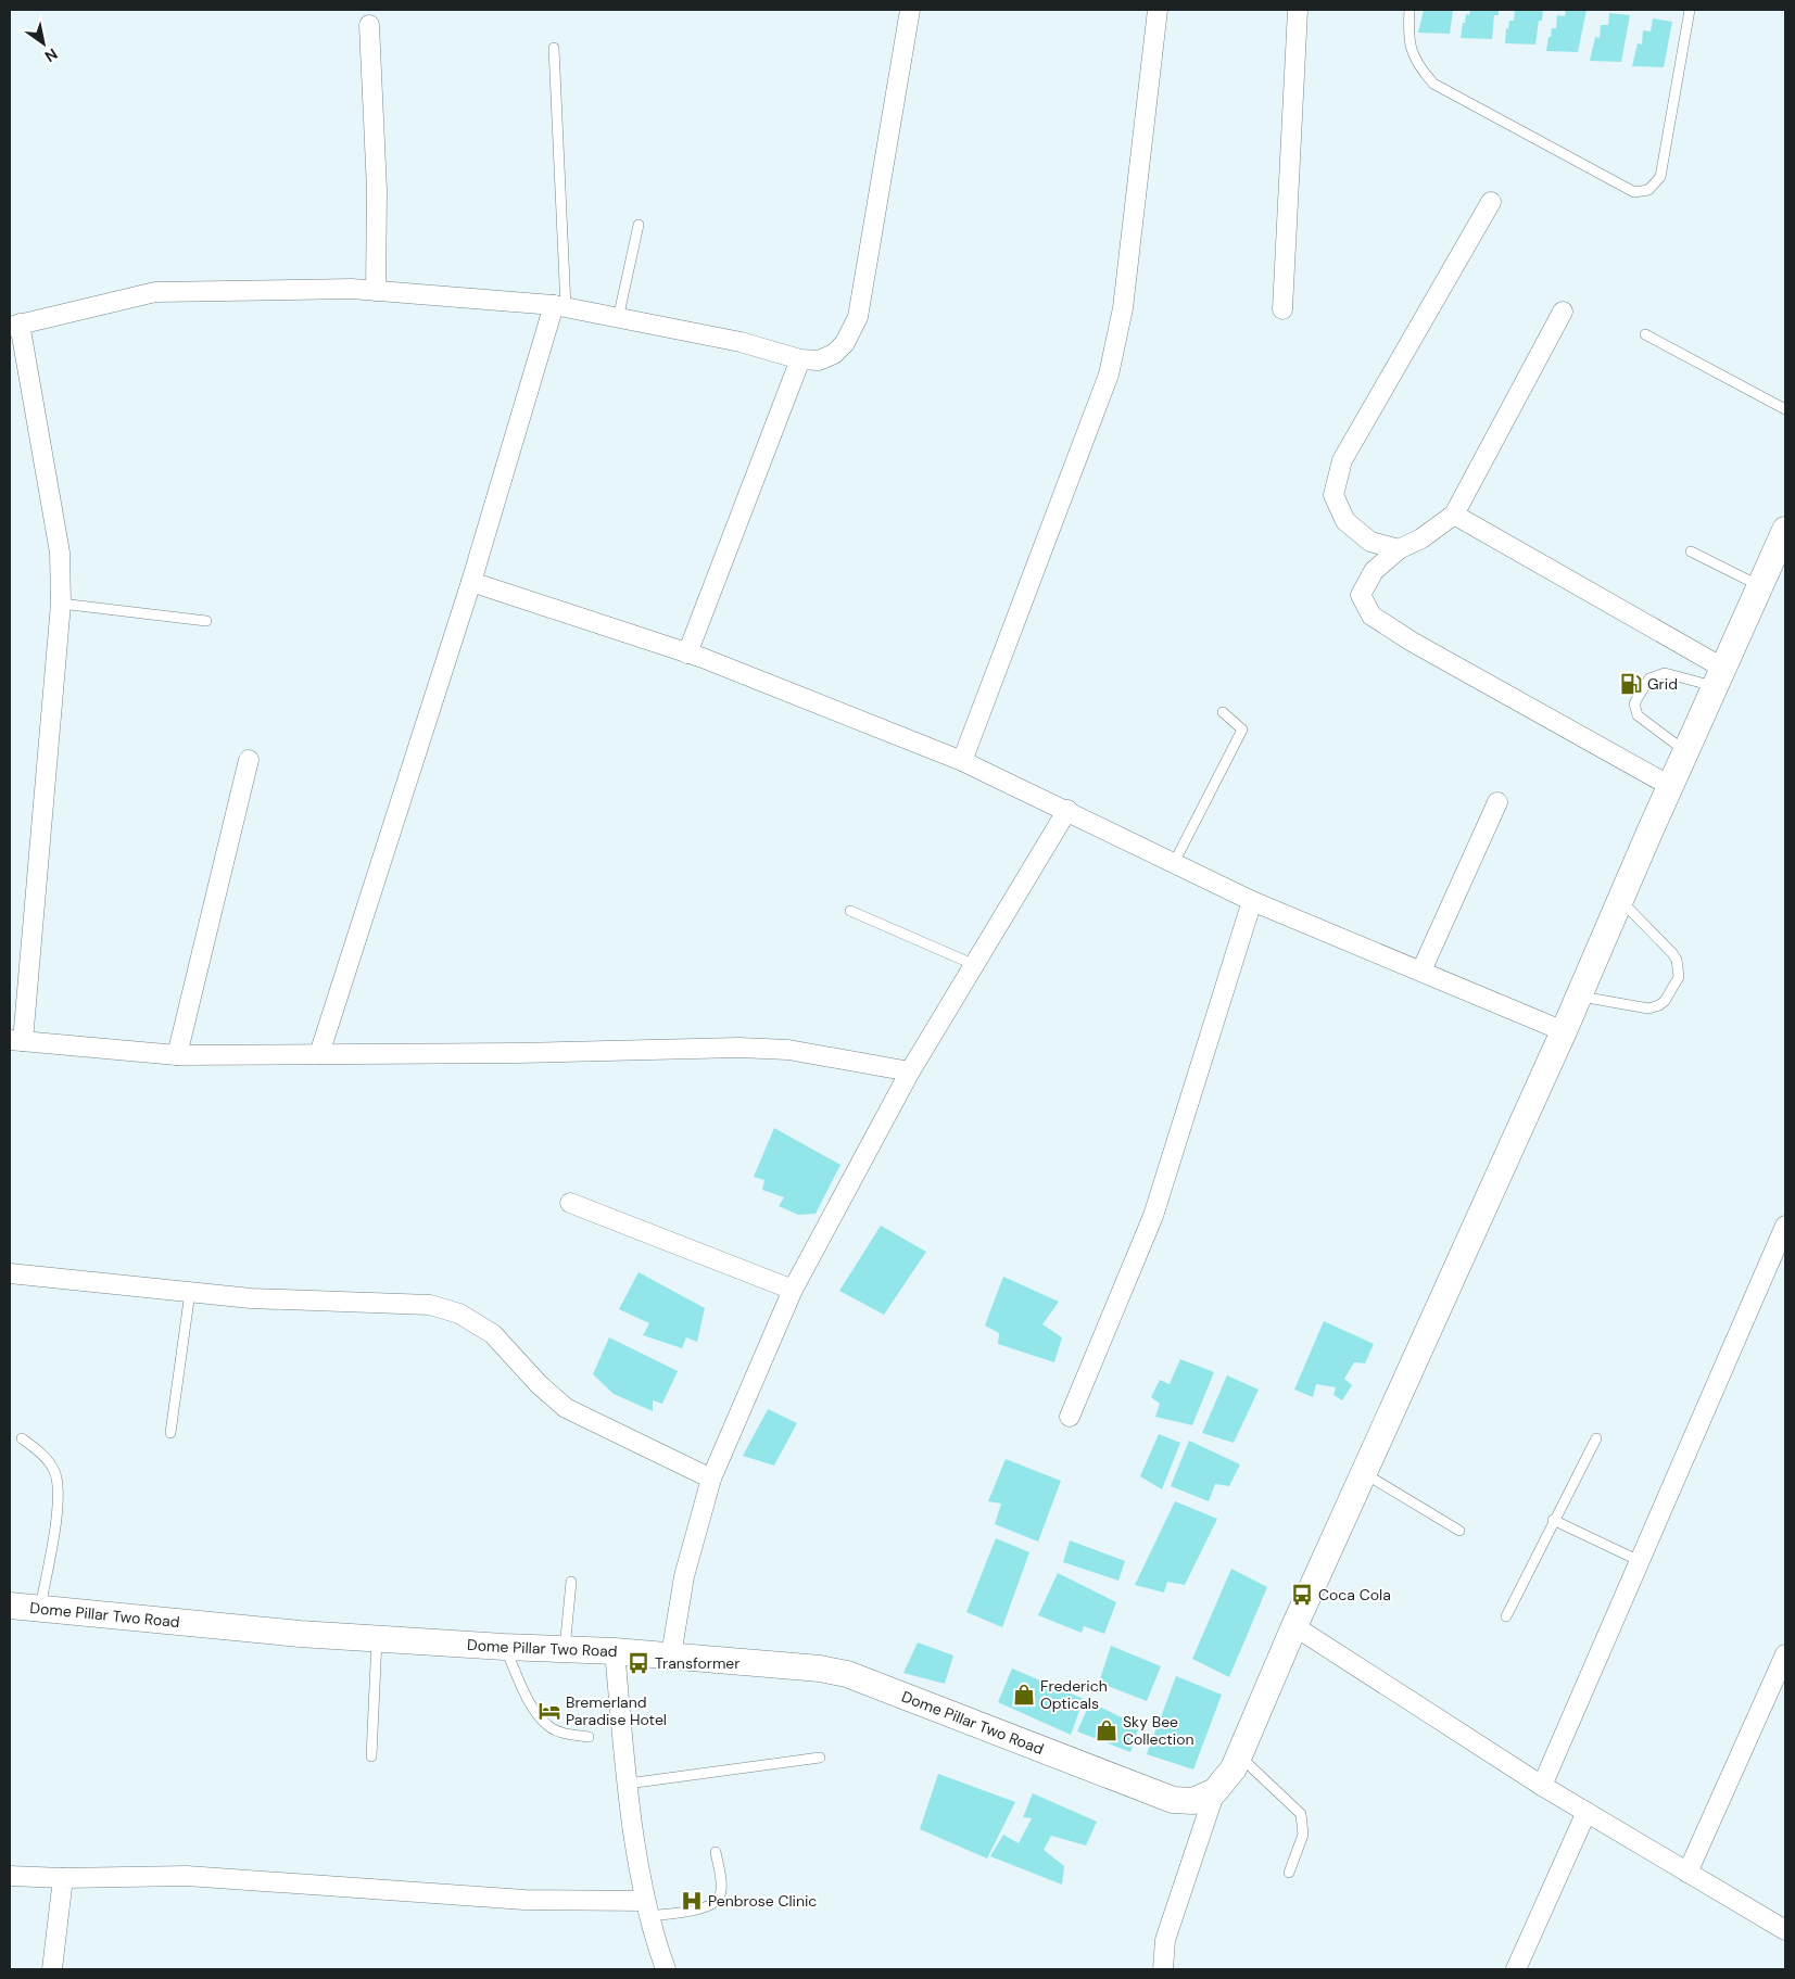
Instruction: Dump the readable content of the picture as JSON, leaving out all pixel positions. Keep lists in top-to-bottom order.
{
  "streets": {
    "street": ["Dome Pillar Two Road"]
  },
  "places": {
    "fuel station": ["Grid"],
    "bus stop": ["Coca Cola", "Transformer"],
    "shop": ["Frederich Opticals", "Sky Bee Collection"],
    "hotel": ["Bremerland Paradise Hotel"],
    "hospital": ["Penbrose Clinic"]
  },
  "north": "bottom right"
}
